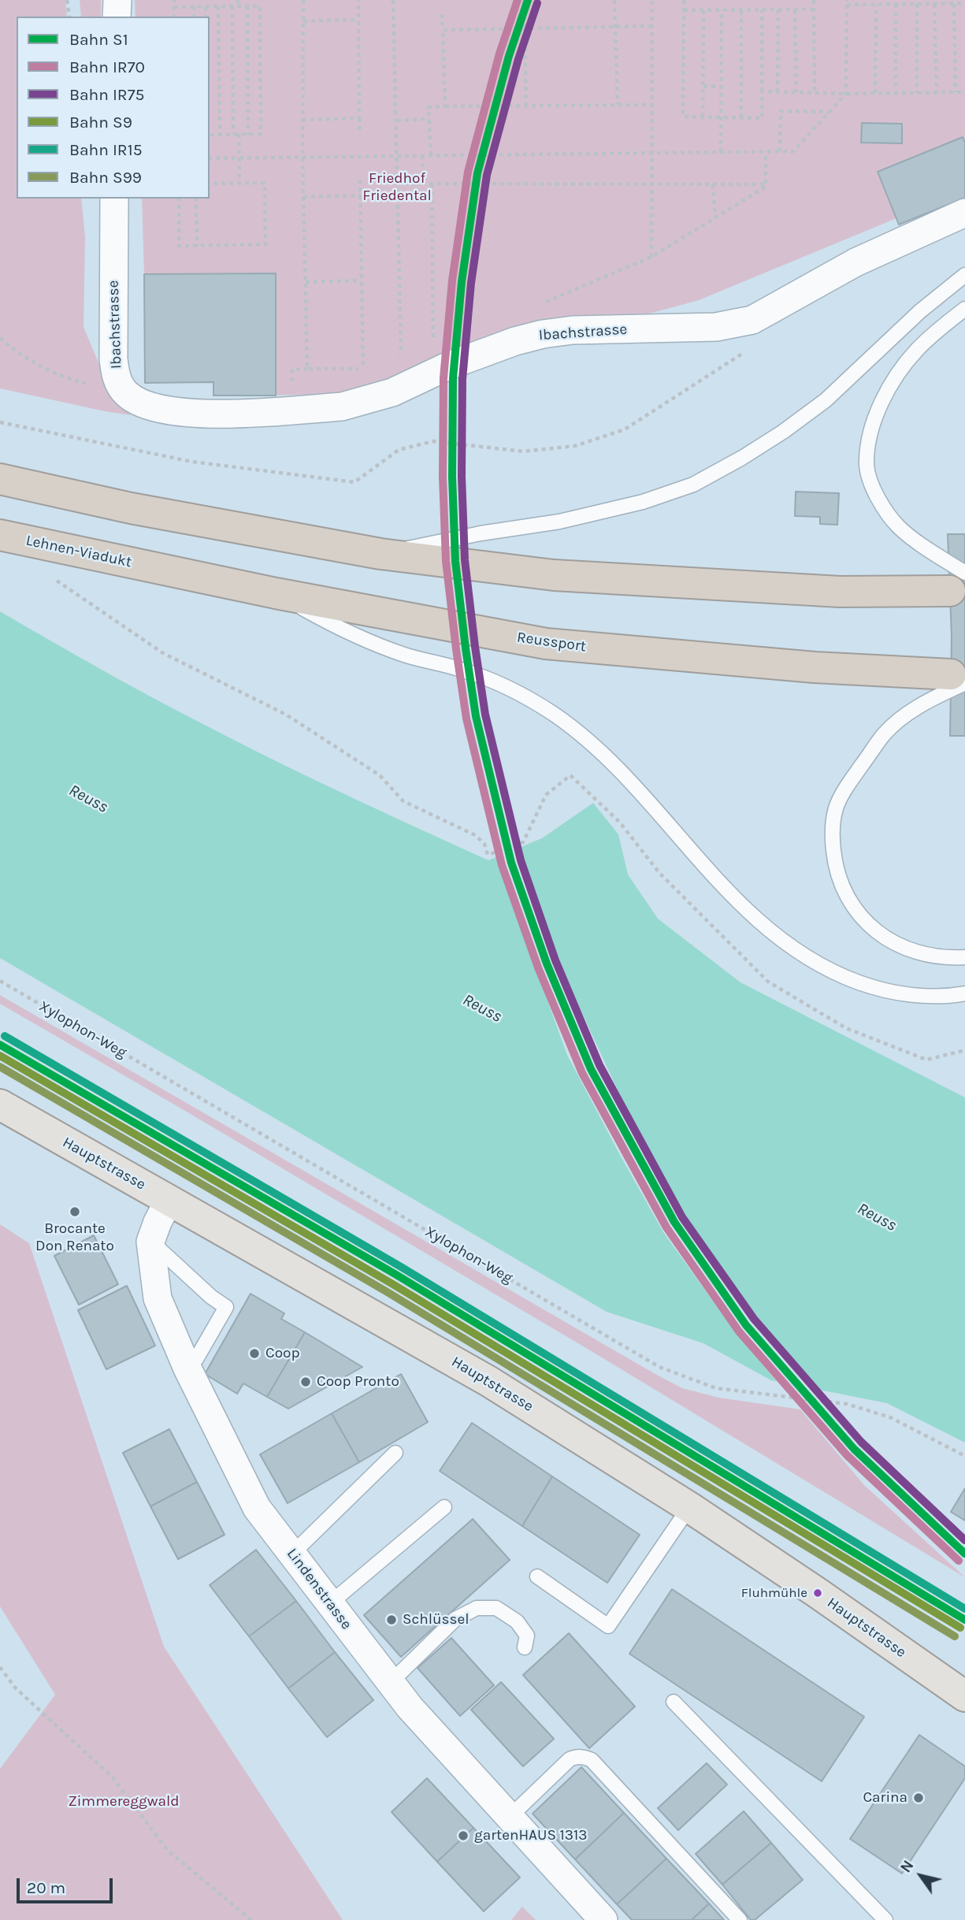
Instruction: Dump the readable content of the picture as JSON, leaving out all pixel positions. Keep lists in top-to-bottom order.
{
  "streets": {
    "highway": ["Lehnen-Viadukt", "Reussport"],
    "main road": ["Hauptstrasse"],
    "street": ["Ibachstrasse", "Lindenstrasse"],
    "path": ["Xylophon-Weg"]
  },
  "crossings": [
    ["Lehnen-Viadukt", "Reussport"],
    ["Hauptstrasse", "Lindenstrasse"]
  ],
  "water": ["Reuss"],
  "parks": ["Friedhof Friedental", "Zimmereggwald"],
  "places": [
    "Brocante Don Renato",
    "Coop",
    "Coop Pronto",
    "Fluhmühle",
    "Schlüssel",
    "Carina",
    "gartenHAUS 1313"
  ],
  "lines": [
    "rail line S1",
    "rail line IR70",
    "rail line IR75",
    "rail line IR15",
    "rail line S9",
    "rail line S99"
  ],
  "legend": [
    "Bahn S1",
    "Bahn IR70",
    "Bahn IR75",
    "Bahn S9",
    "Bahn IR15",
    "Bahn S99"
  ],
  "scale_bar": "20 m",
  "north": "top left"
}
